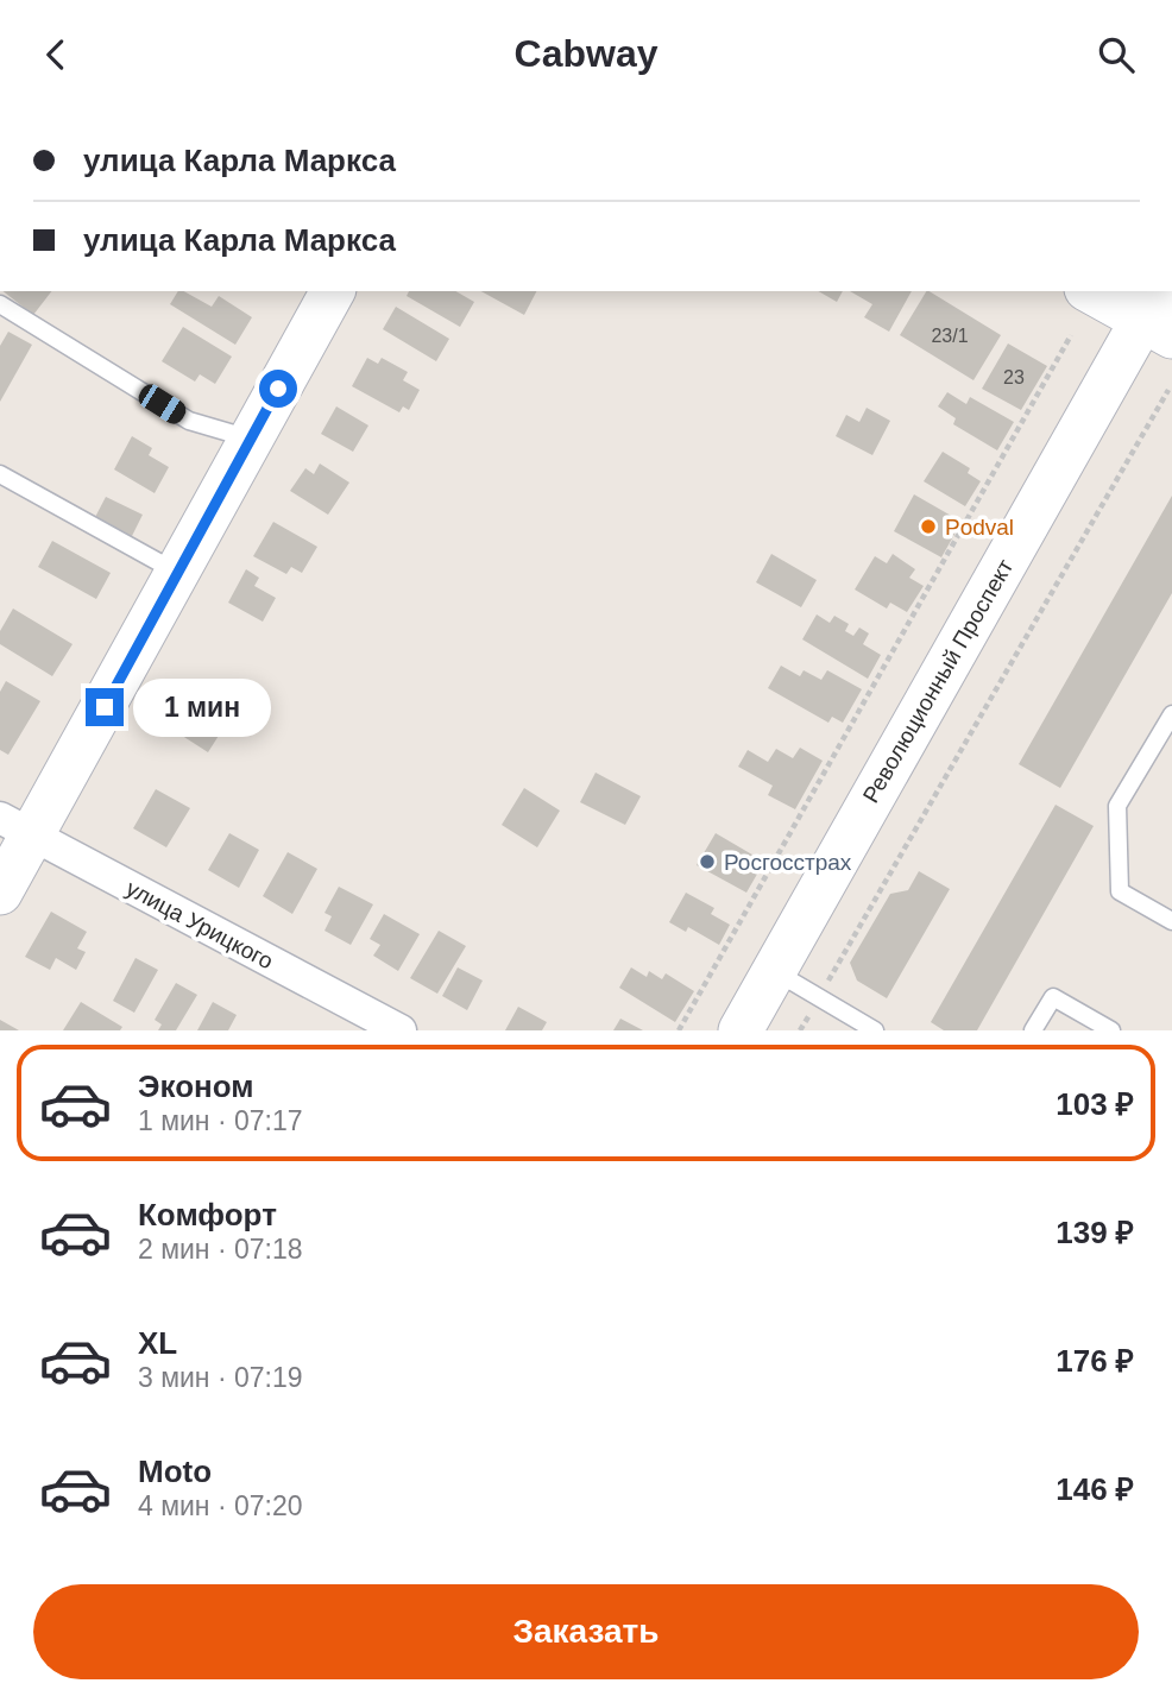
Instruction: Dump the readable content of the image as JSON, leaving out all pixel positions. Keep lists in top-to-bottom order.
{
  "streets": {
    "street": ["Революционный Проспект", "улица Урицкого"]
  },
  "places": ["Podval", "Росгосстрах"],
  "house_numbers": ["23/1", "23"],
  "page": {
    "header": "Cabway",
    "banner": ["улица Карла Маркса", "улица Карла Маркса"],
    "bubble": "1 мин",
    "list": [
      {
        "name": "Эконом",
        "note": "1 мин · 07:17",
        "value": "103 ₽"
      },
      {
        "name": "Комфорт",
        "note": "2 мин · 07:18",
        "value": "139 ₽"
      },
      {
        "name": "XL",
        "note": "3 мин · 07:19",
        "value": "176 ₽"
      },
      {
        "name": "Moto",
        "note": "4 мин · 07:20",
        "value": "146 ₽"
      }
    ],
    "buttons": "Заказать"
  }
}
